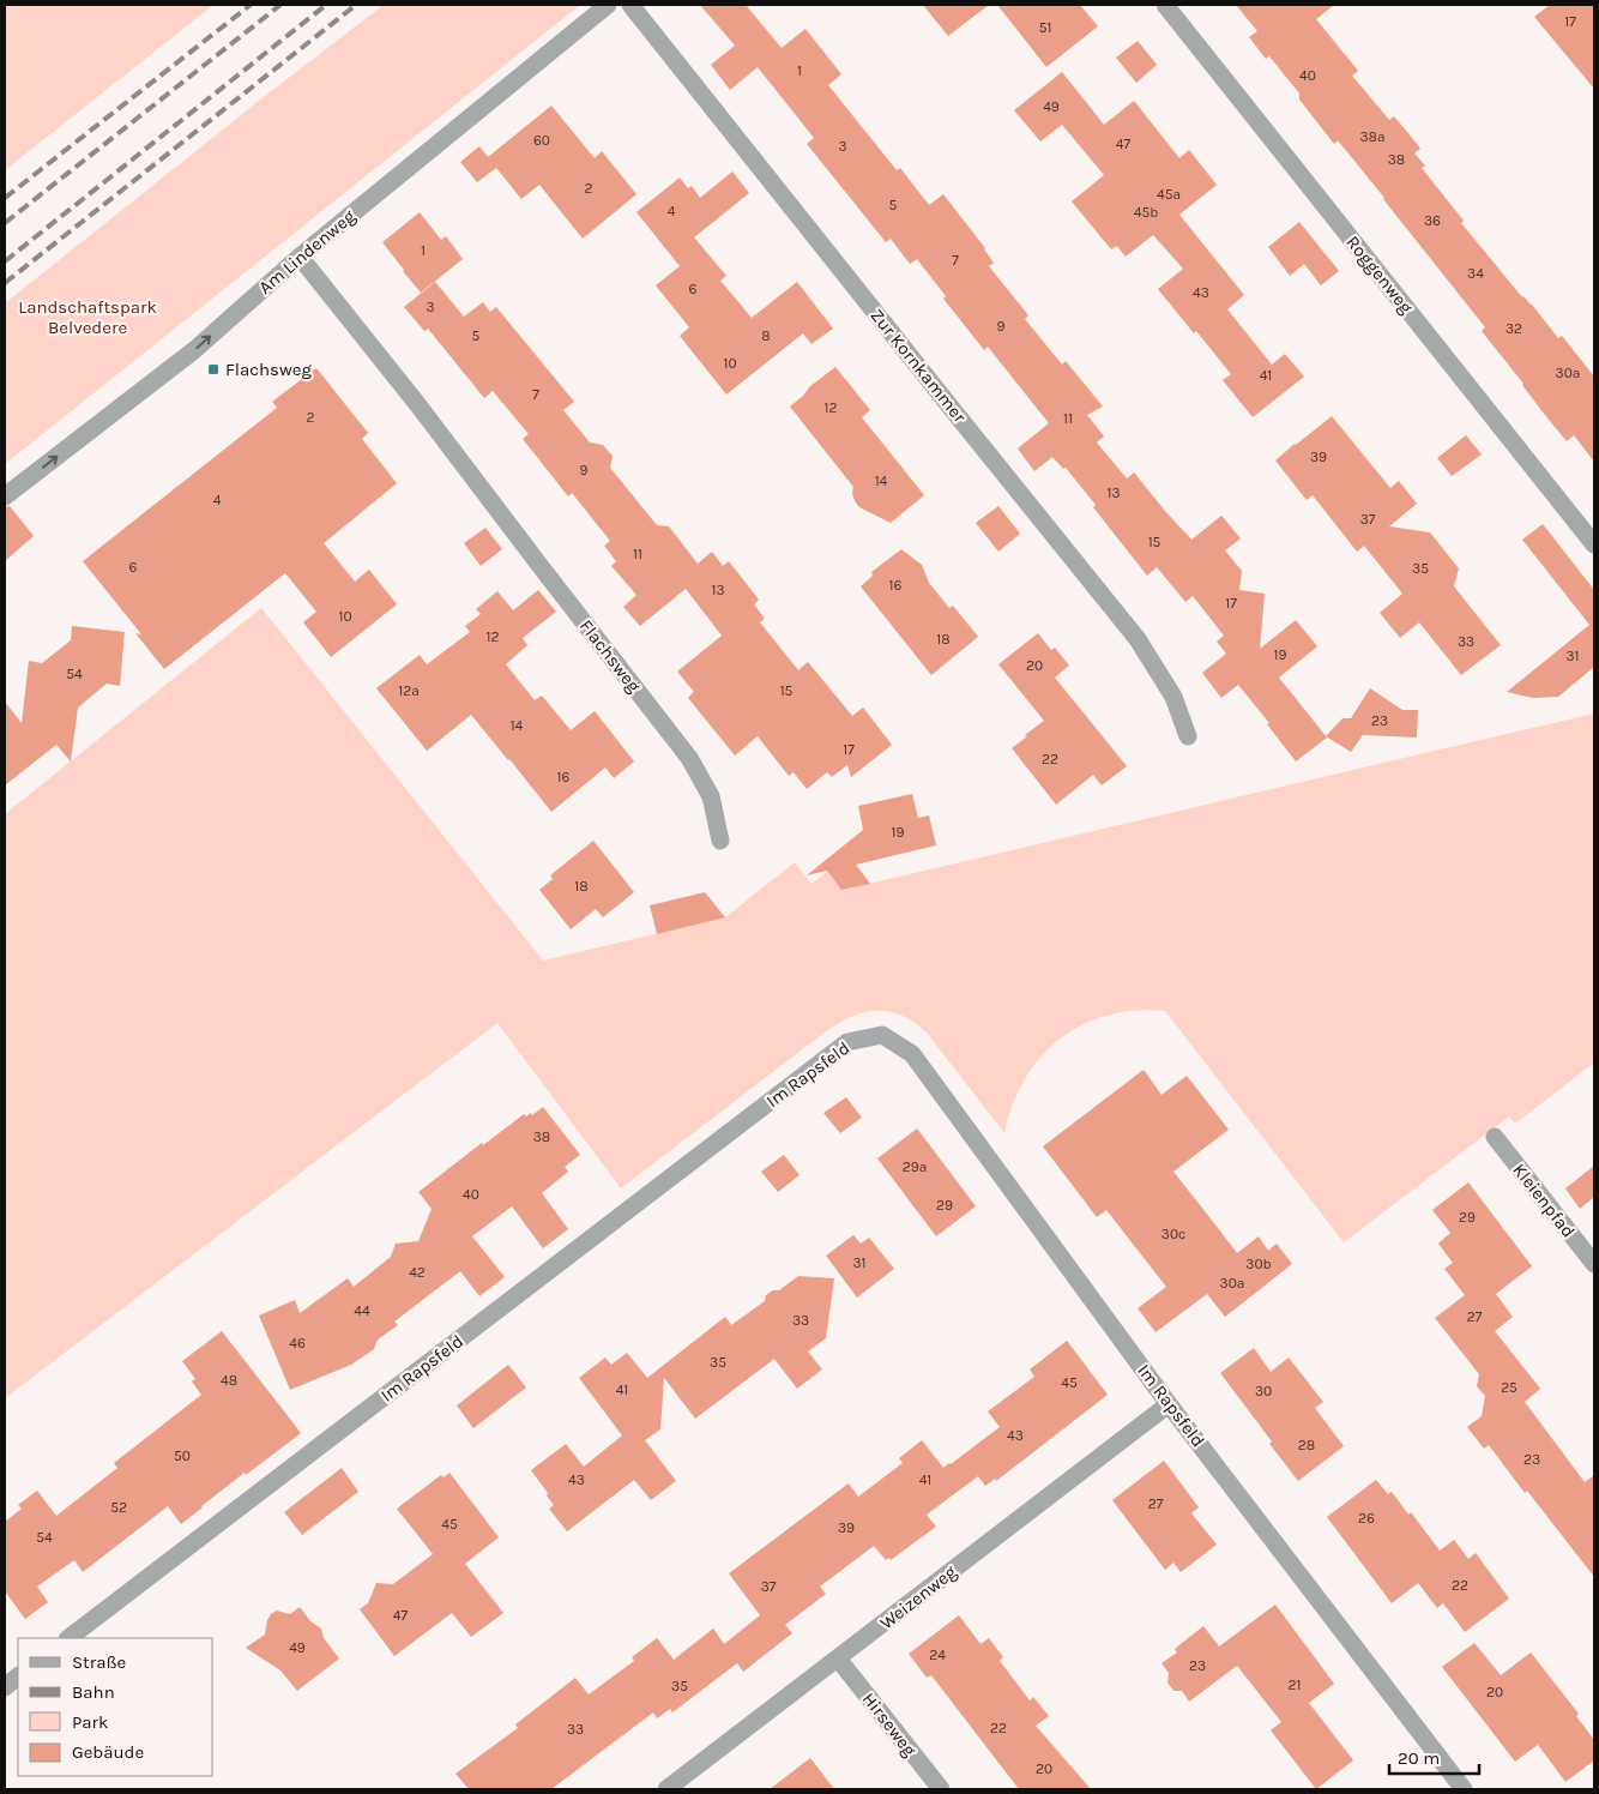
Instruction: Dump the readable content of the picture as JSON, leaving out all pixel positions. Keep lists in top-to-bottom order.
{
  "streets": {
    "street": [
      "Am Lindenweg",
      "Roggenweg",
      "Zur Kornkammer",
      "Flachsweg",
      "Im Rapsfeld",
      "Kleienpfad",
      "Weizenweg",
      "Hirseweg"
    ]
  },
  "crossings": [
    ["Am Lindenweg", "Flachsweg"],
    ["Im Rapsfeld", "Weizenweg"],
    ["Weizenweg", "Hirseweg"]
  ],
  "one_way": ["Am Lindenweg"],
  "parks": ["Landschaftspark Belvedere"],
  "places": {
    "transit": ["Flachsweg"]
  },
  "house_numbers": [
    "17",
    "51",
    "1",
    "40",
    "49",
    "38a",
    "60",
    "47",
    "3",
    "38",
    "2",
    "45a",
    "5",
    "4",
    "45b",
    "36",
    "1",
    "7",
    "34",
    "6",
    "43",
    "3",
    "9",
    "32",
    "5",
    "8",
    "10",
    "30a",
    "41",
    "7",
    "12",
    "2",
    "11",
    "39",
    "9",
    "14",
    "13",
    "4",
    "37",
    "15",
    "11",
    "6",
    "35",
    "16",
    "13",
    "17",
    "10",
    "12",
    "18",
    "33",
    "19",
    "31",
    "20",
    "54",
    "12a",
    "15",
    "23",
    "14",
    "17",
    "22",
    "16",
    "19",
    "18",
    "38",
    "29a",
    "40",
    "29",
    "29",
    "30c",
    "31",
    "30b",
    "42",
    "30a",
    "44",
    "27",
    "33",
    "46",
    "35",
    "48",
    "45",
    "25",
    "41",
    "30",
    "43",
    "28",
    "50",
    "23",
    "43",
    "41",
    "27",
    "52",
    "26",
    "45",
    "39",
    "54",
    "22",
    "37",
    "47",
    "49",
    "24",
    "23",
    "21",
    "35",
    "20",
    "22",
    "33",
    "20"
  ],
  "legend": [
    "Straße",
    "Bahn",
    "Park",
    "Gebäude"
  ],
  "scale_bar": "20 m"
}
